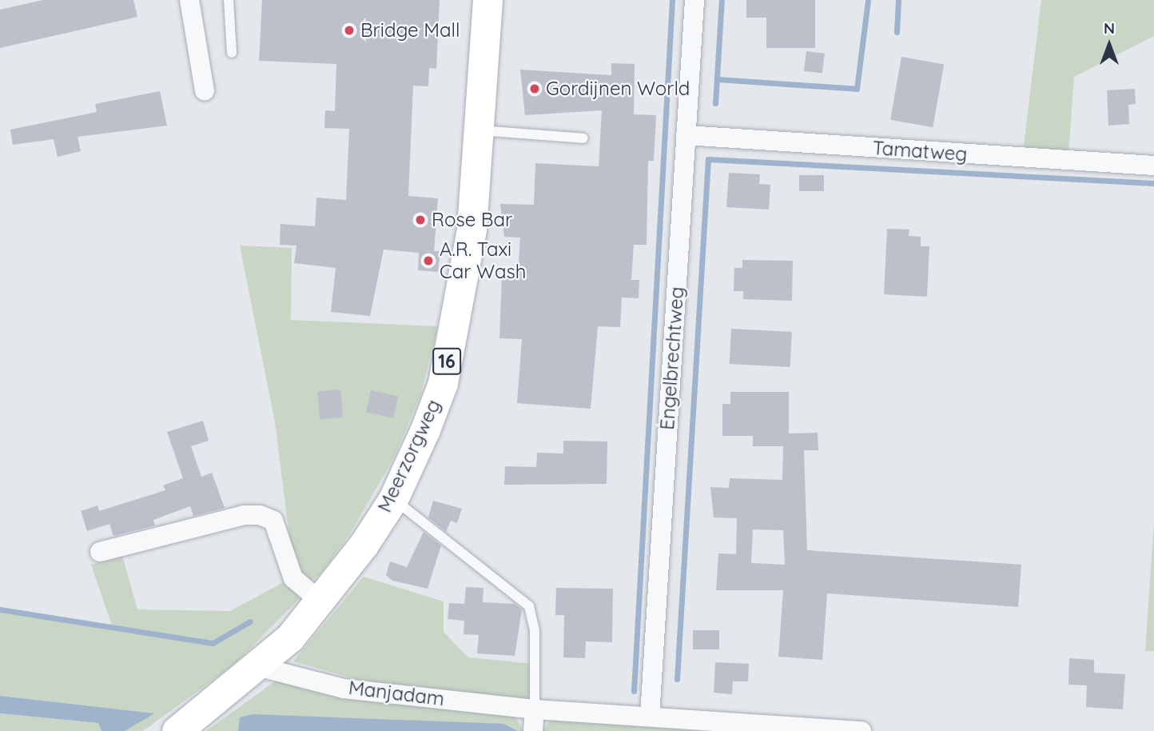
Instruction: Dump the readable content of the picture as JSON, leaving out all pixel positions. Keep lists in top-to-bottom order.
{
  "streets": {
    "main road": ["16", "Meerzorgweg"],
    "street": ["Tamatweg", "Engelbrechtweg", "Manjadam"]
  },
  "crossings": [
    ["Tamatweg", "Engelbrechtweg"],
    ["Engelbrechtweg", "Manjadam"],
    ["Meerzorgweg", "Manjadam"]
  ],
  "places": [
    "Bridge Mall",
    "Gordijnen World",
    "Rose Bar",
    "A.R. Taxi Car Wash"
  ],
  "north": "top"
}
